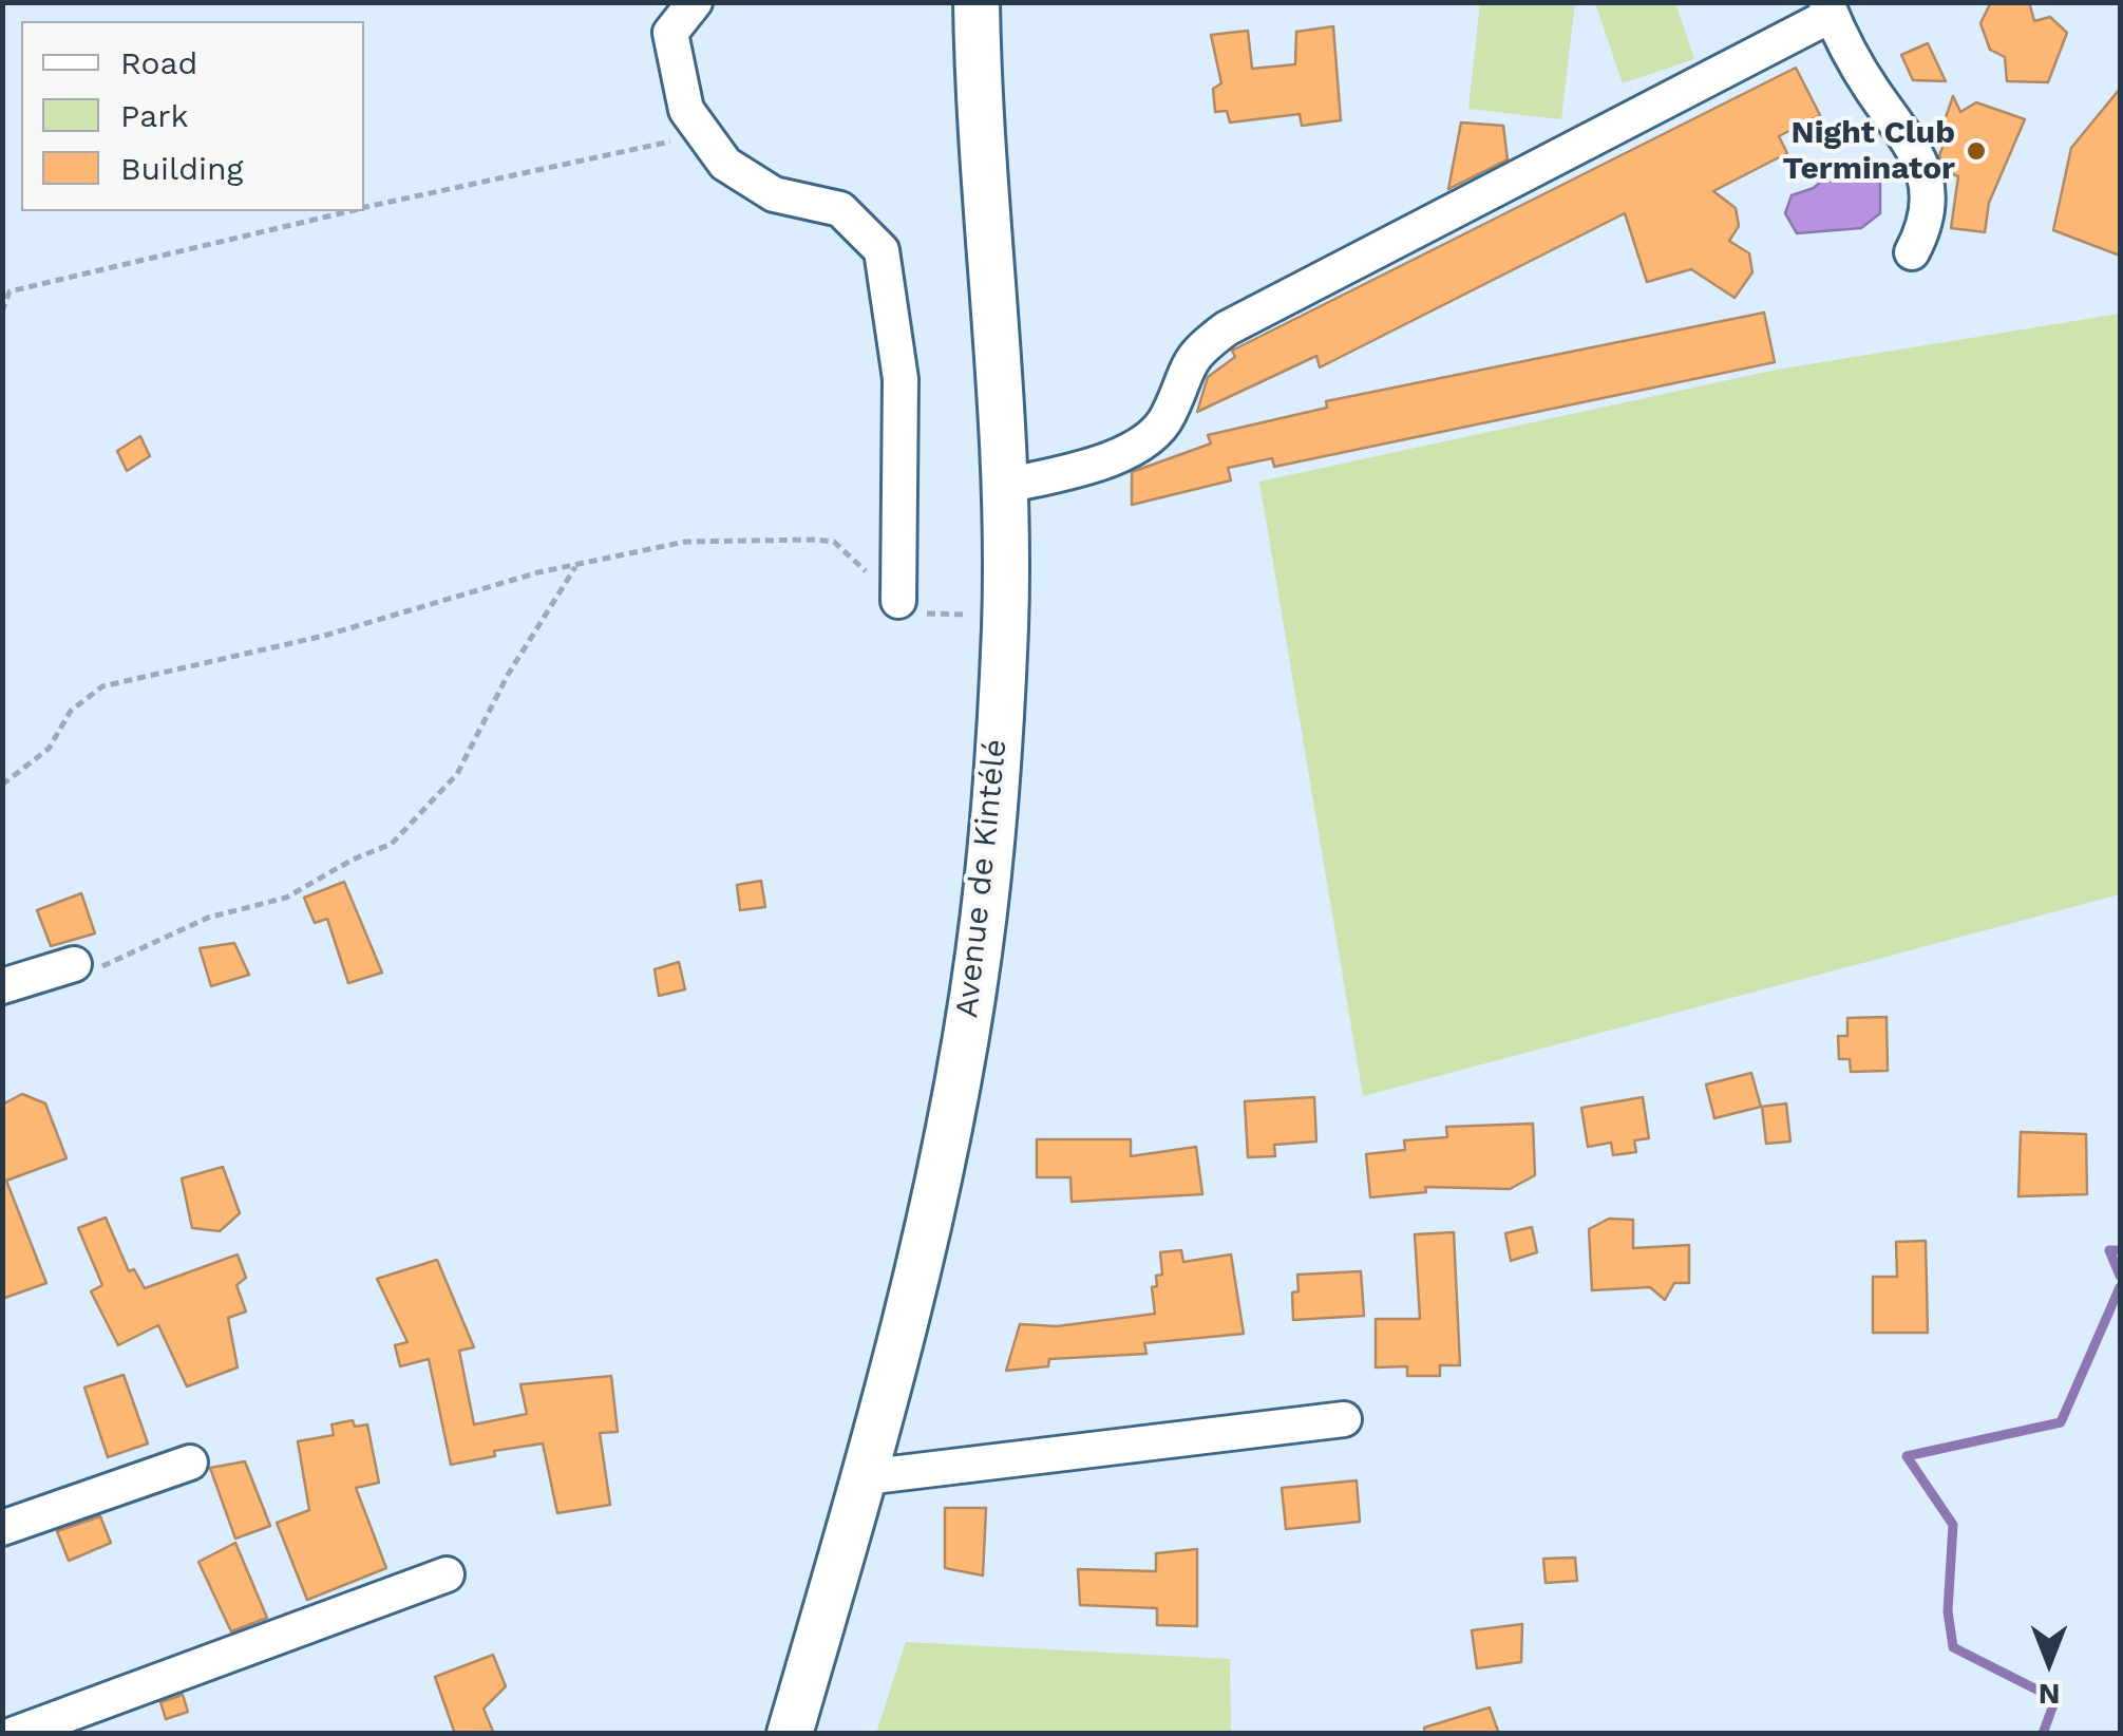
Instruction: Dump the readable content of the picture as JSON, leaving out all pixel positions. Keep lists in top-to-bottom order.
{
  "streets": {
    "main road": ["Avenue de Kintélé"]
  },
  "places": ["Night Club Terminator"],
  "legend": ["Road", "Park", "Building"],
  "north": "bottom"
}
